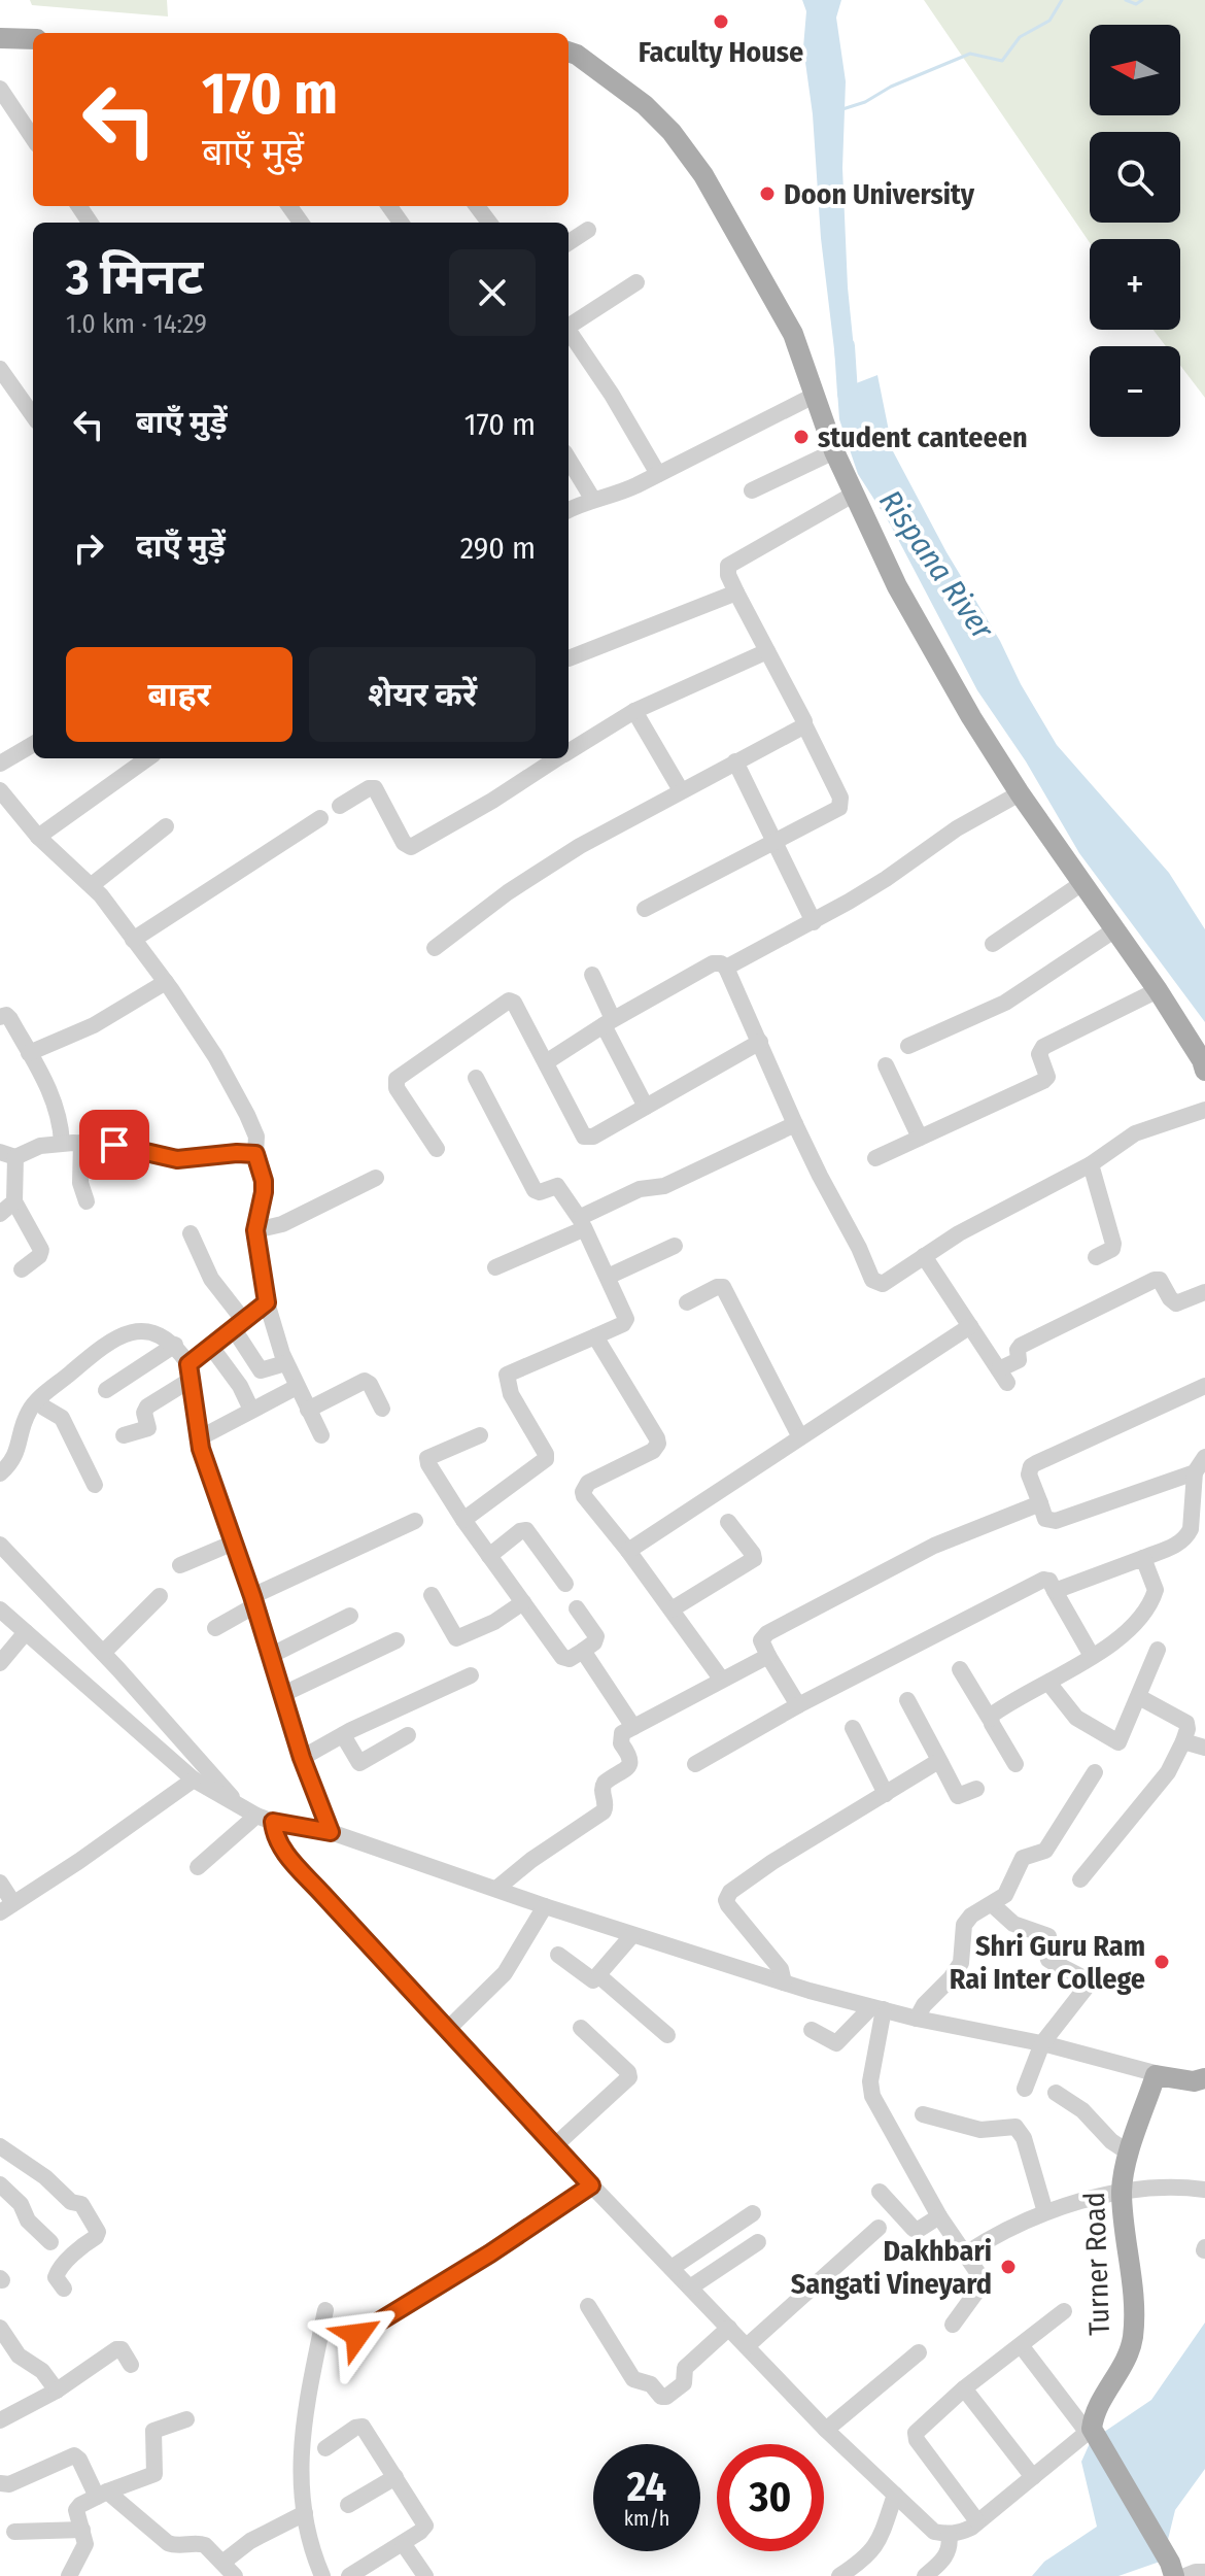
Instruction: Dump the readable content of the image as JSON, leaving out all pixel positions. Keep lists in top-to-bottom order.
{
  "streets": {
    "main road": ["Turner Road"]
  },
  "water": ["Rispana River"],
  "places": [
    "Faculty House",
    "Doon University",
    "student canteeen",
    "Shri Guru Ram Rai Inter College",
    "Dakhbari Sangati Vineyard"
  ],
  "north": "left",
  "page": {
    "map_buttons": ["+", "−"],
    "turn": ["170 m", "बाएँ मुड़ें"],
    "heading": ["3 मिनट", "1.0 km · 14:29"],
    "list": [
      {
        "name": "बाएँ मुड़ें",
        "value": "170 m"
      },
      {
        "name": "दाएँ मुड़ें",
        "value": "290 m"
      }
    ],
    "buttons": ["बाहर", "शेयर करें"],
    "speed": "24 km/h",
    "limit": "30"
  }
}
